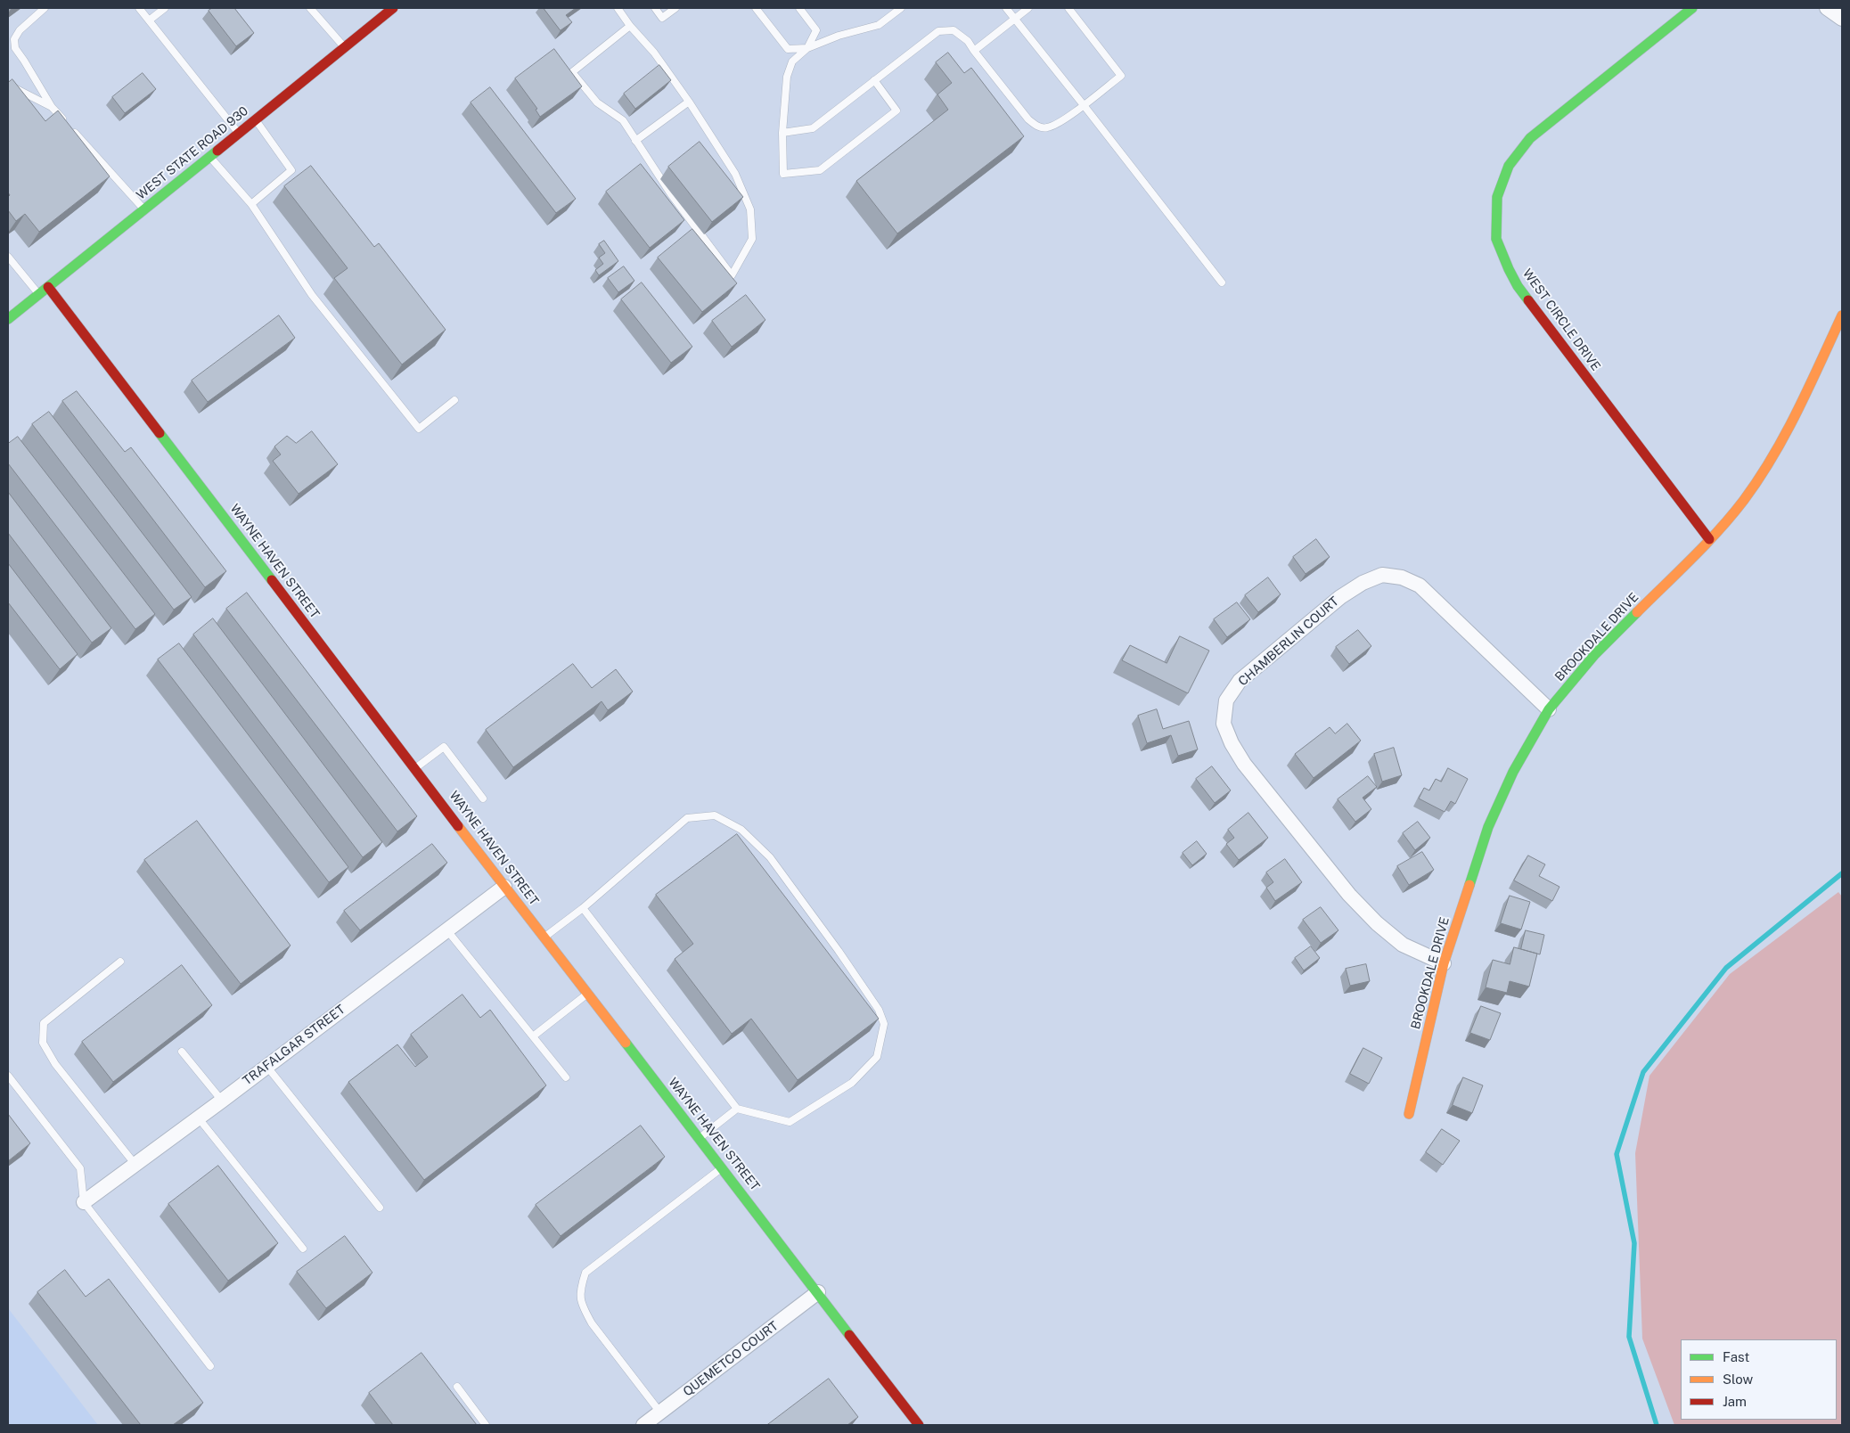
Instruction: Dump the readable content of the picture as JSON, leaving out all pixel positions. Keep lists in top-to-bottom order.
{
  "streets": {
    "main road": [
      "WEST STATE ROAD 930",
      "WEST CIRCLE DRIVE",
      "WAYNE HAVEN STREET",
      "BROOKDALE DRIVE"
    ],
    "street": ["CHAMBERLIN COURT", "TRAFALGAR STREET", "QUEMETCO COURT"]
  },
  "crossings": [
    ["WEST STATE ROAD 930", "WAYNE HAVEN STREET"],
    ["WEST CIRCLE DRIVE", "BROOKDALE DRIVE"],
    ["WAYNE HAVEN STREET", "TRAFALGAR STREET"],
    ["WAYNE HAVEN STREET", "QUEMETCO COURT"],
    ["BROOKDALE DRIVE", "CHAMBERLIN COURT"]
  ],
  "legend": ["Fast", "Slow", "Jam"]
}
